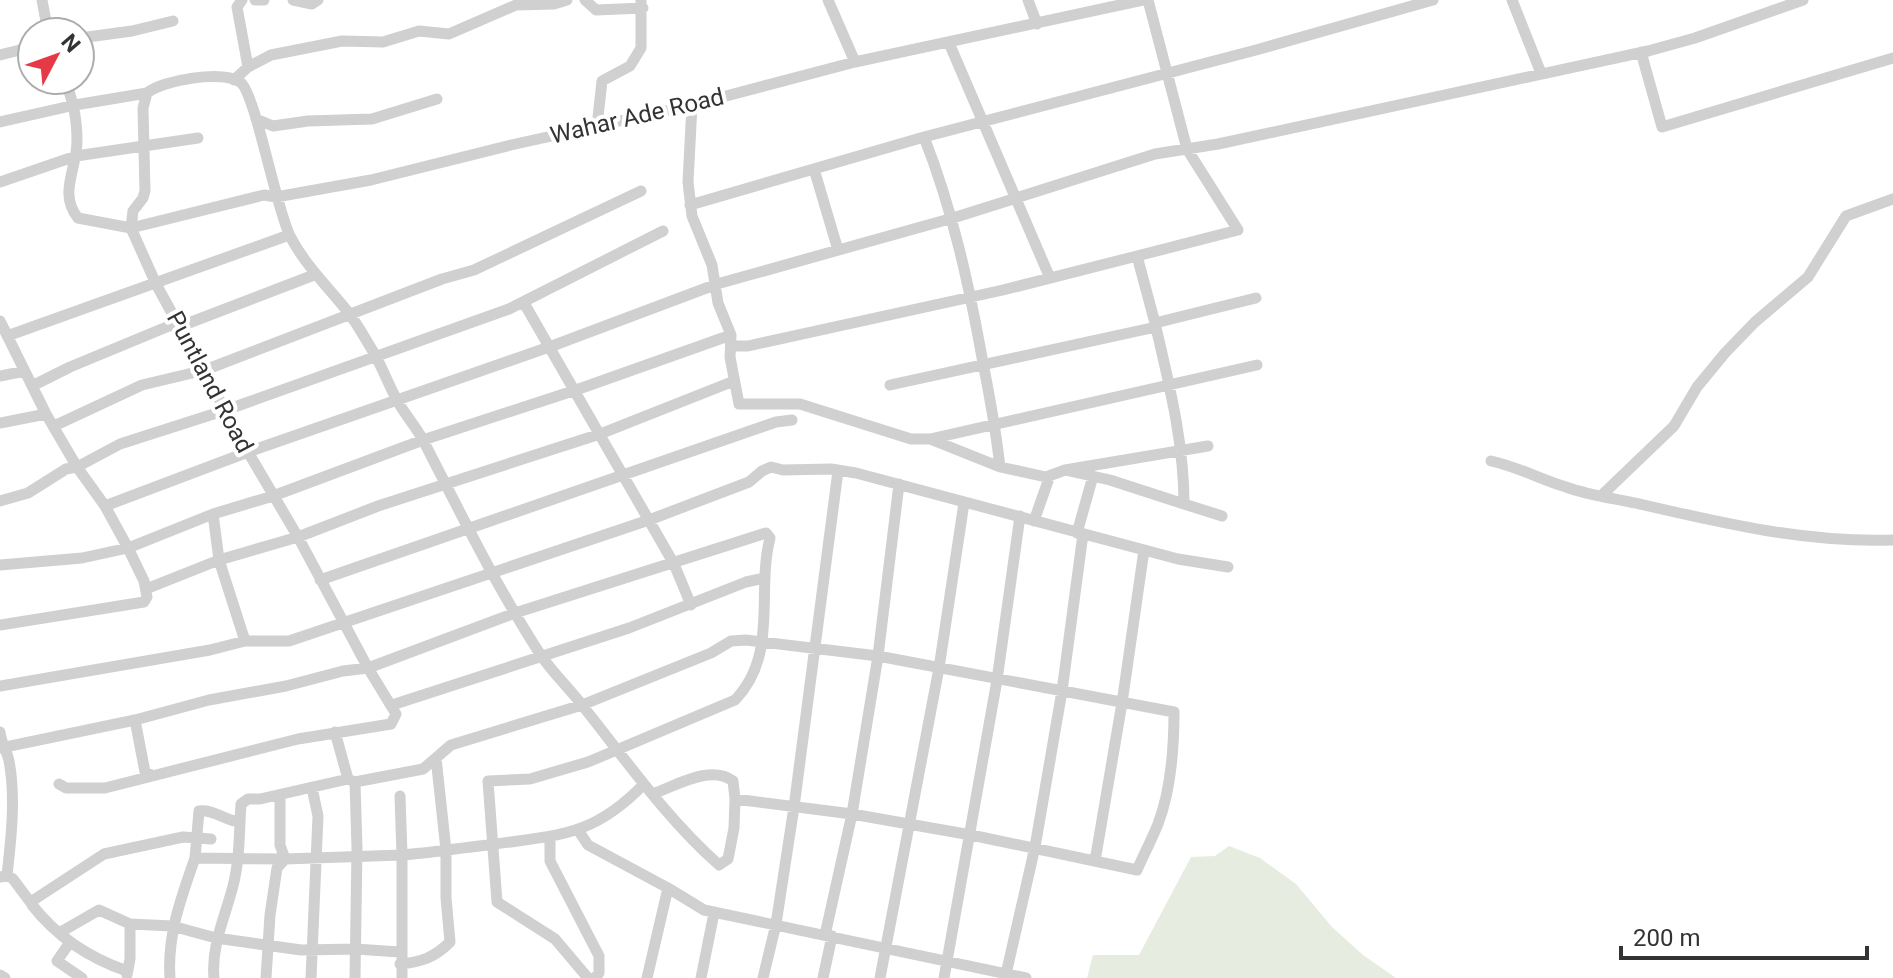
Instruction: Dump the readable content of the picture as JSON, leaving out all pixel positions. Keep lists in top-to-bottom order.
{
  "streets": {
    "street": ["Wahar Ade Road", "Puntland Road"]
  },
  "crossings": [
    ["Wahar Ade Road", "Puntland Road"]
  ],
  "scale_bar": "200 m",
  "north": "top right"
}
